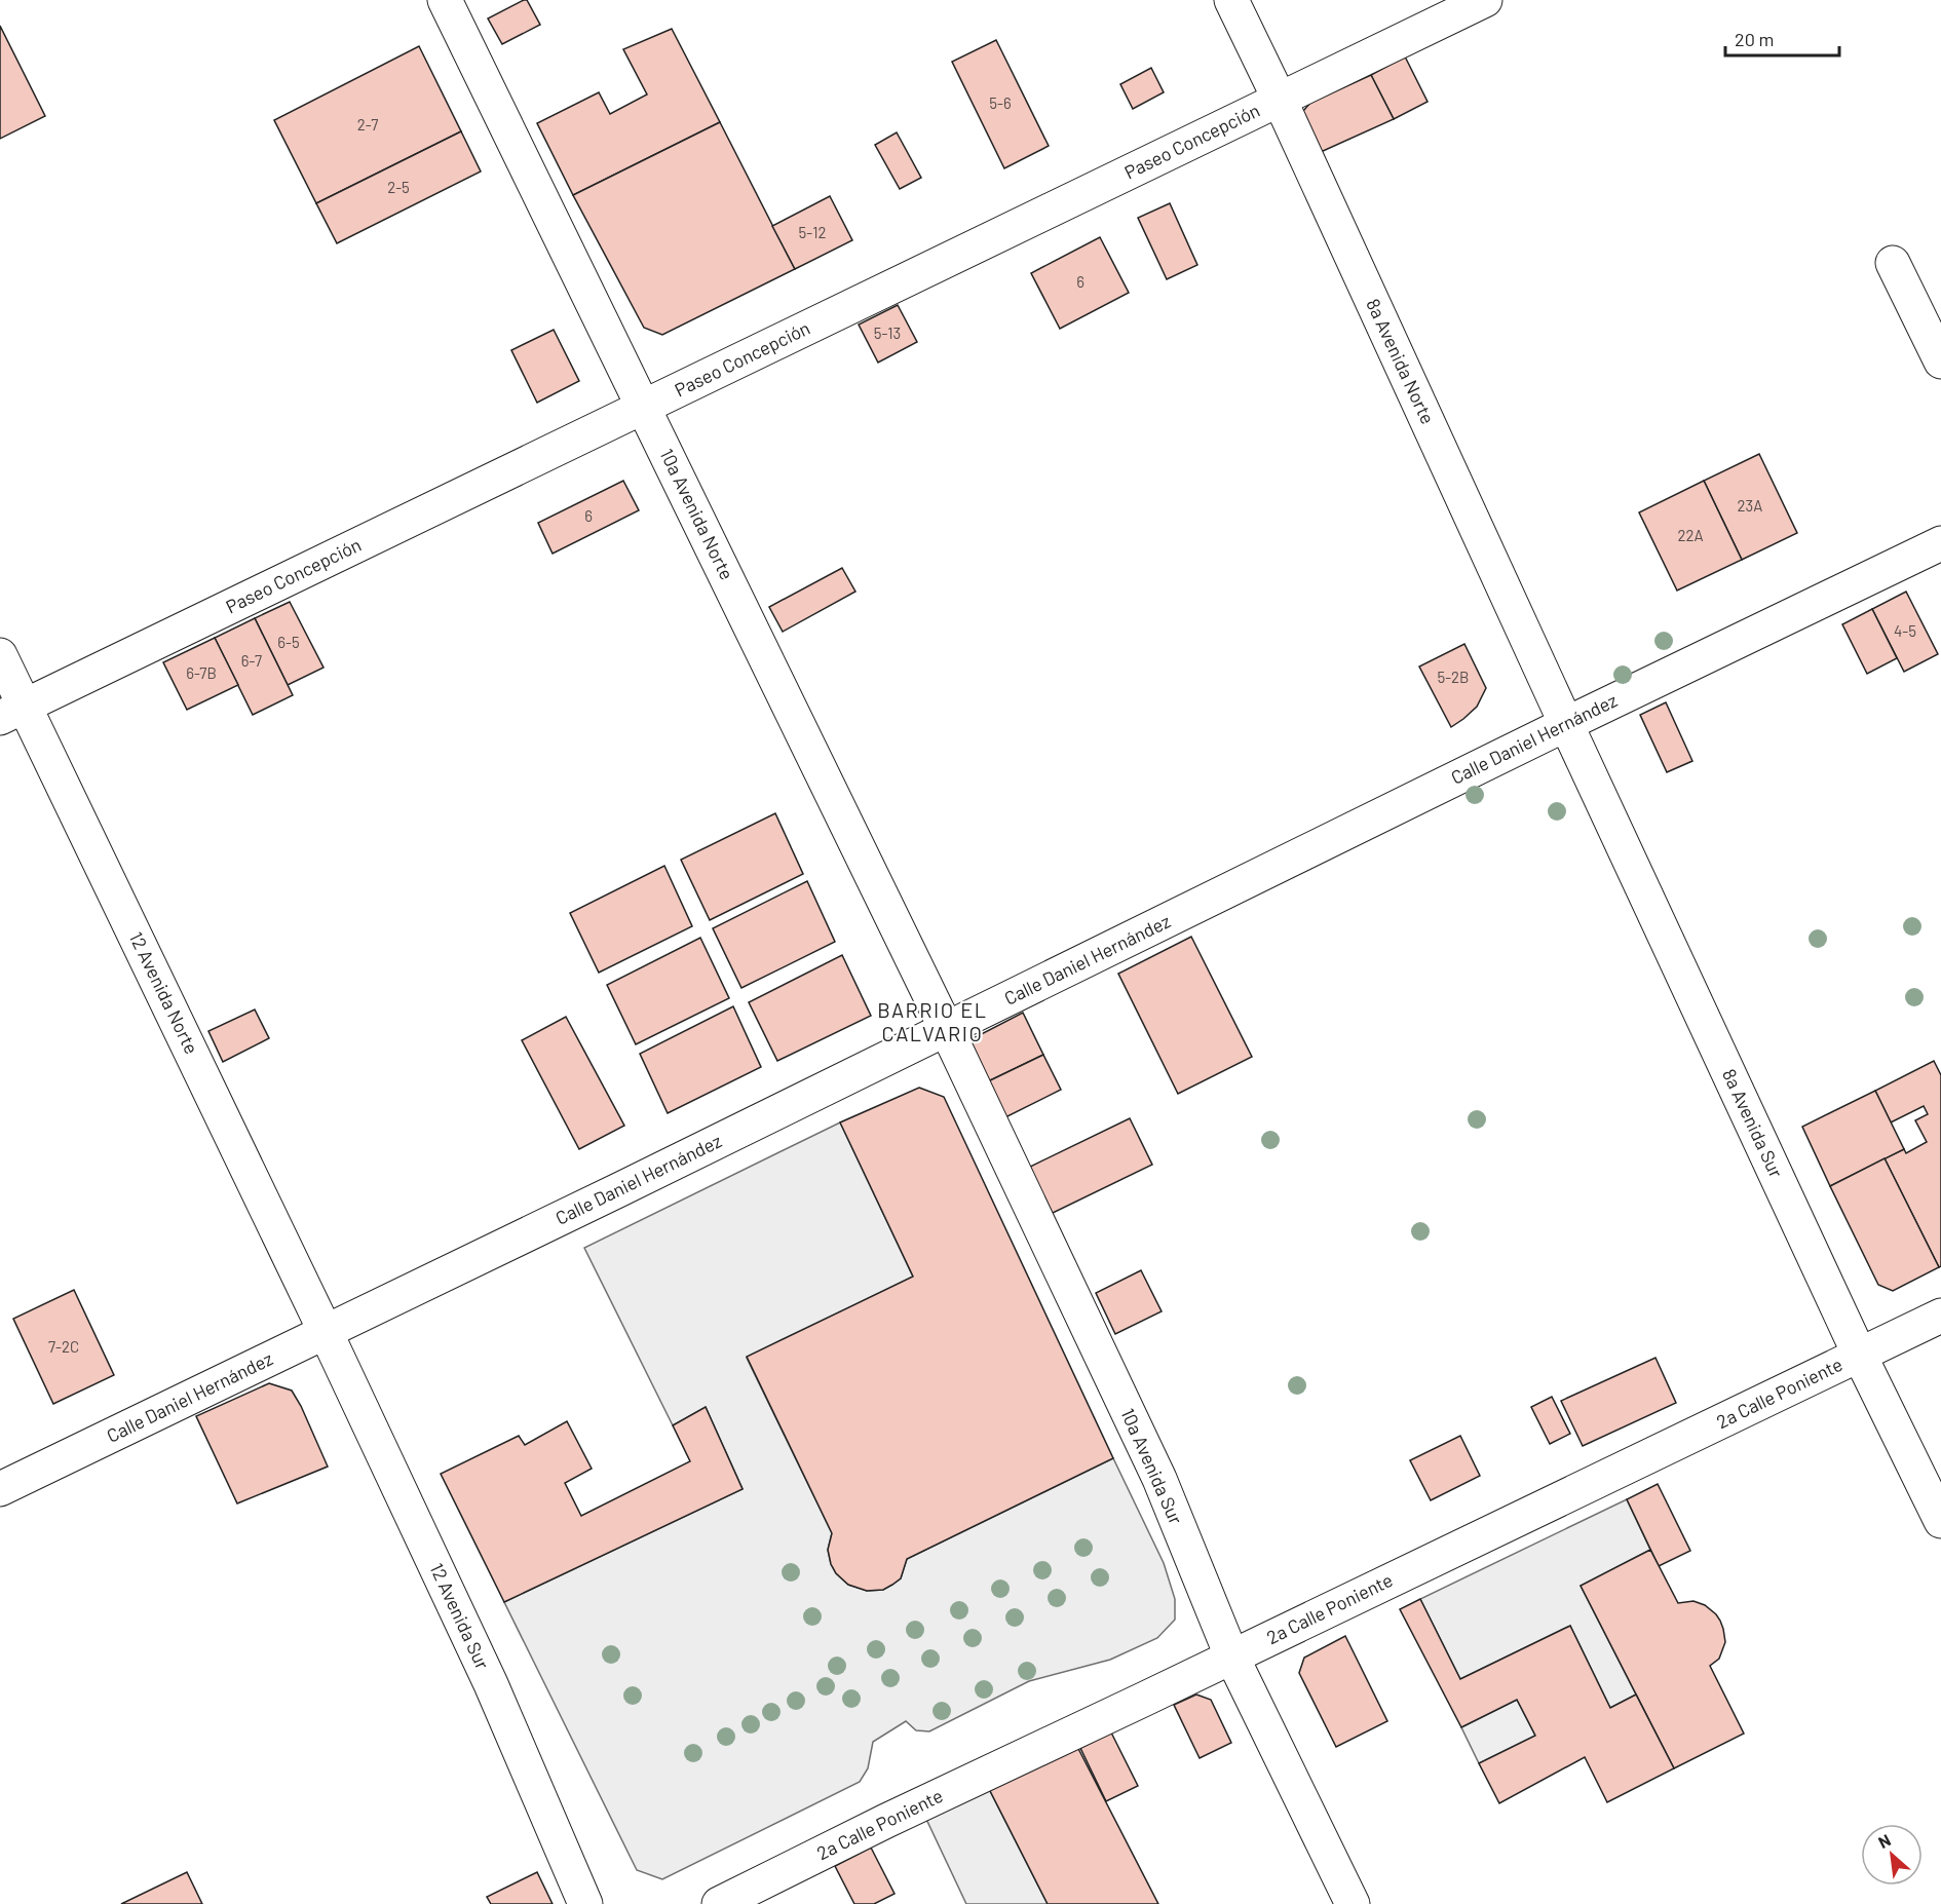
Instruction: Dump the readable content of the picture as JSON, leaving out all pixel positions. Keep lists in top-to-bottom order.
{
  "streets": {
    "street": [
      "Paseo Concepción",
      "8a Avenida Norte",
      "10a Avenida Norte",
      "Calle Daniel Hernández",
      "12 Avenida Norte",
      "8a Avenida Sur",
      "2a Calle Poniente",
      "10a Avenida Sur",
      "12 Avenida Sur"
    ]
  },
  "crossings": [
    ["Paseo Concepción", "8a Avenida Norte"],
    ["Paseo Concepción", "10a Avenida Norte"],
    ["Paseo Concepción", "12 Avenida Norte"],
    ["8a Avenida Norte", "Calle Daniel Hernández"],
    ["8a Avenida Norte", "8a Avenida Sur"],
    ["10a Avenida Norte", "Calle Daniel Hernández"],
    ["10a Avenida Norte", "10a Avenida Sur"],
    ["Calle Daniel Hernández", "12 Avenida Norte"],
    ["Calle Daniel Hernández", "8a Avenida Sur"],
    ["Calle Daniel Hernández", "10a Avenida Sur"],
    ["Calle Daniel Hernández", "12 Avenida Sur"],
    ["12 Avenida Norte", "12 Avenida Sur"],
    ["8a Avenida Sur", "2a Calle Poniente"],
    ["2a Calle Poniente", "10a Avenida Sur"]
  ],
  "districts": ["BARRIO EL CALVARIO"],
  "house_numbers": [
    "5-6",
    "2-7",
    "2-5",
    "5-12",
    "6",
    "5-13",
    "23A",
    "6",
    "22A",
    "4-5",
    "6-5",
    "6-7",
    "6-7B",
    "5-2B",
    "7-2C"
  ],
  "scale_bar": "20 m",
  "north": "top left"
}
